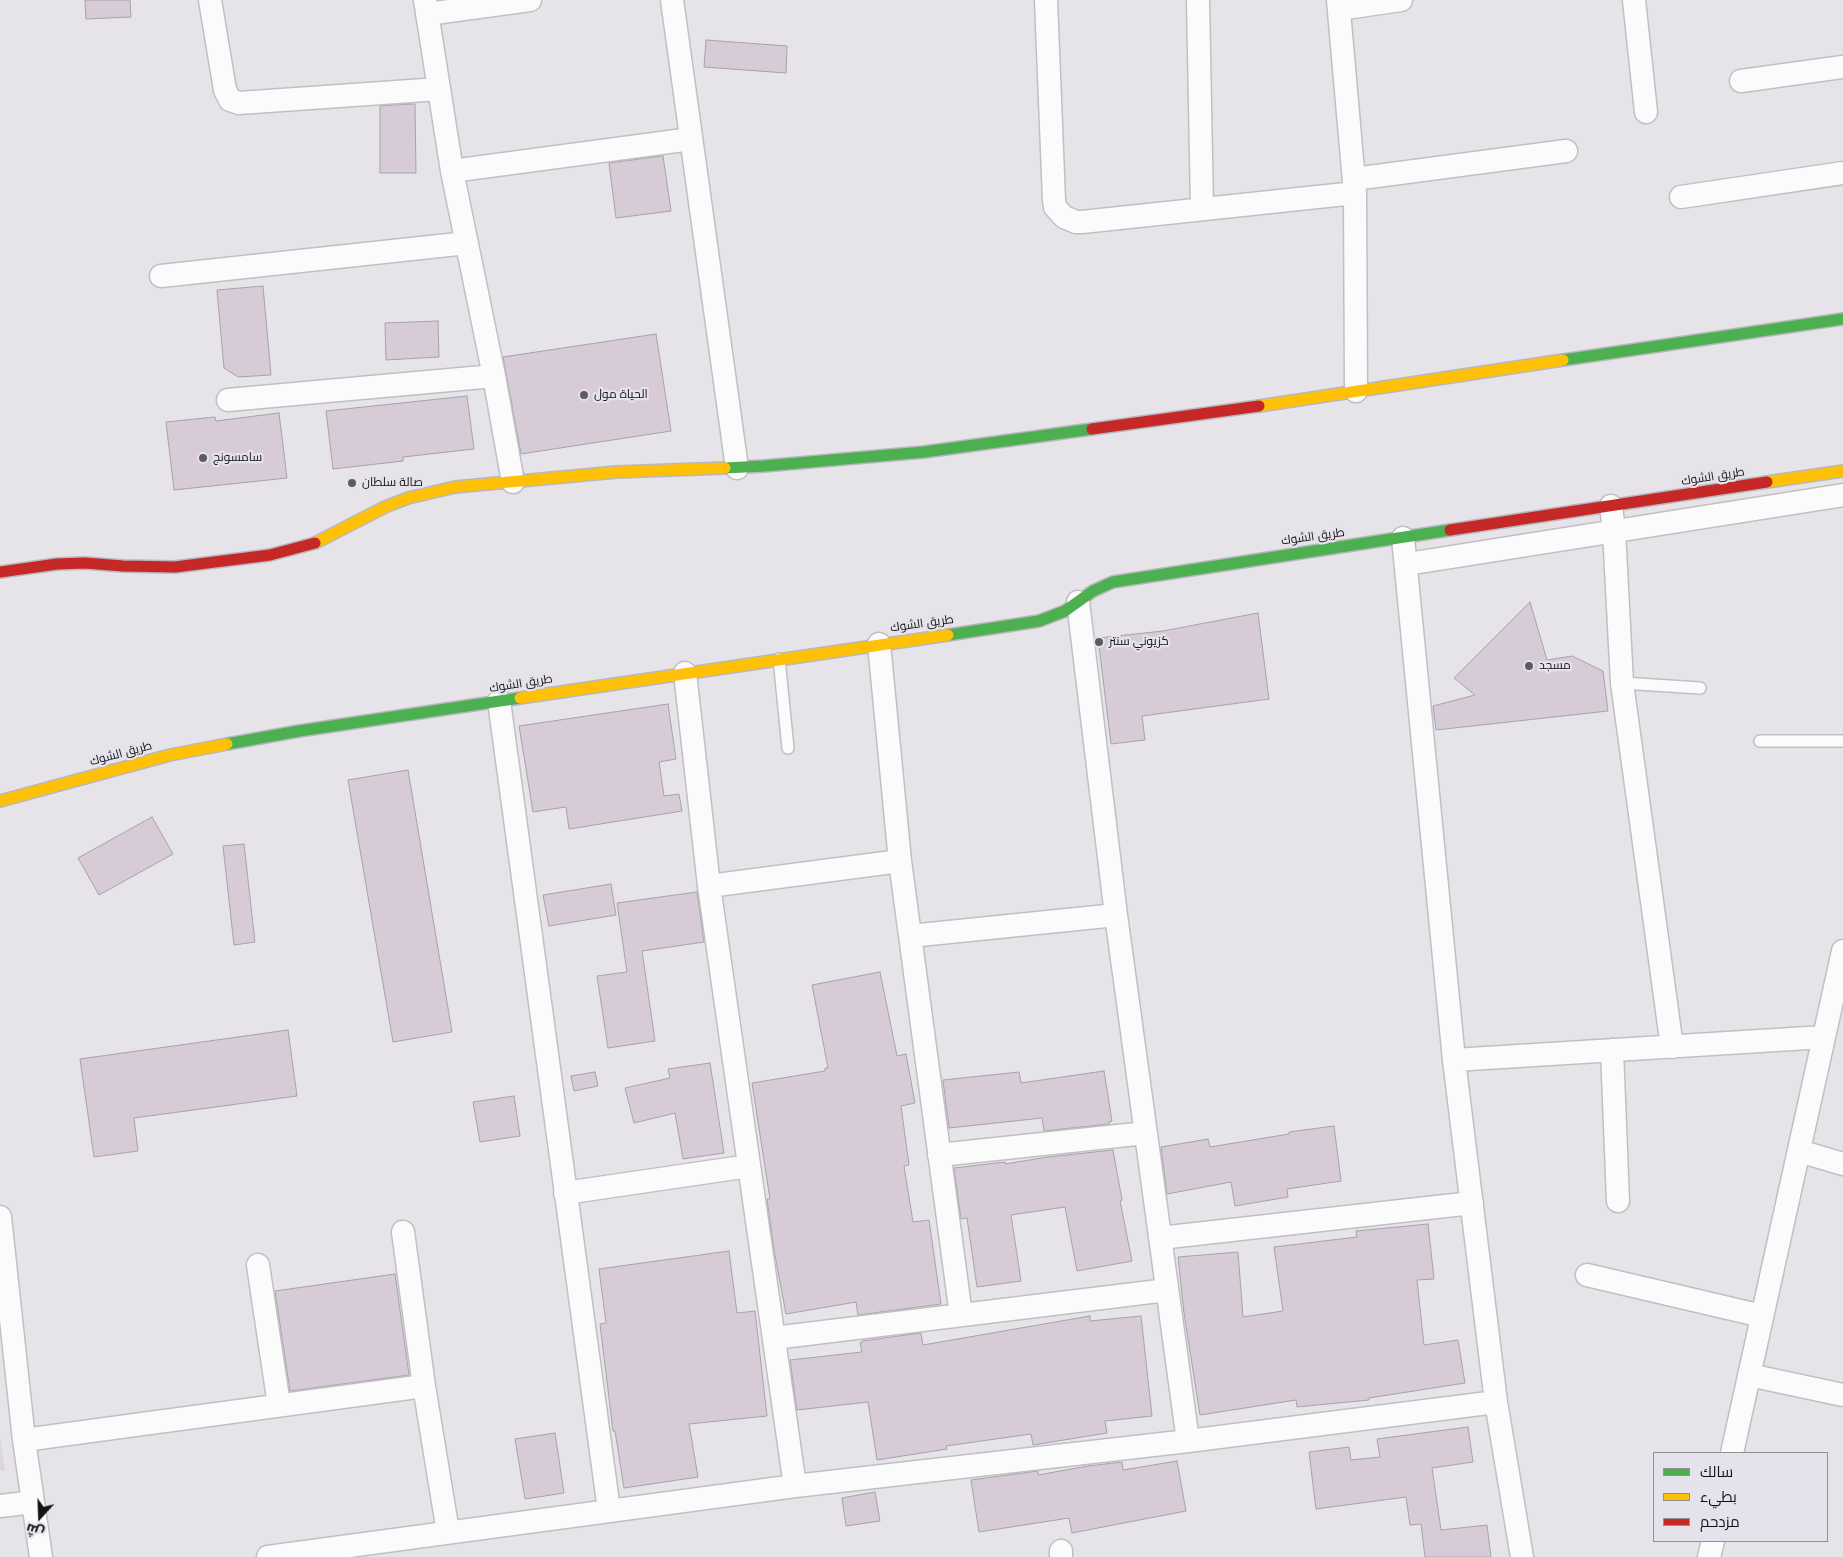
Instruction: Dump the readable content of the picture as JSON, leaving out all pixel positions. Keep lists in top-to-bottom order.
{
  "streets": {
    "main road": ["طريق الشوك"]
  },
  "places": [
    "الحياة مول",
    "سامسونج",
    "صالة سلطان",
    "كزيوني سنتر",
    "مسجد"
  ],
  "legend": ["سالك", "بطيء", "مزدحم"],
  "north": "bottom"
}
